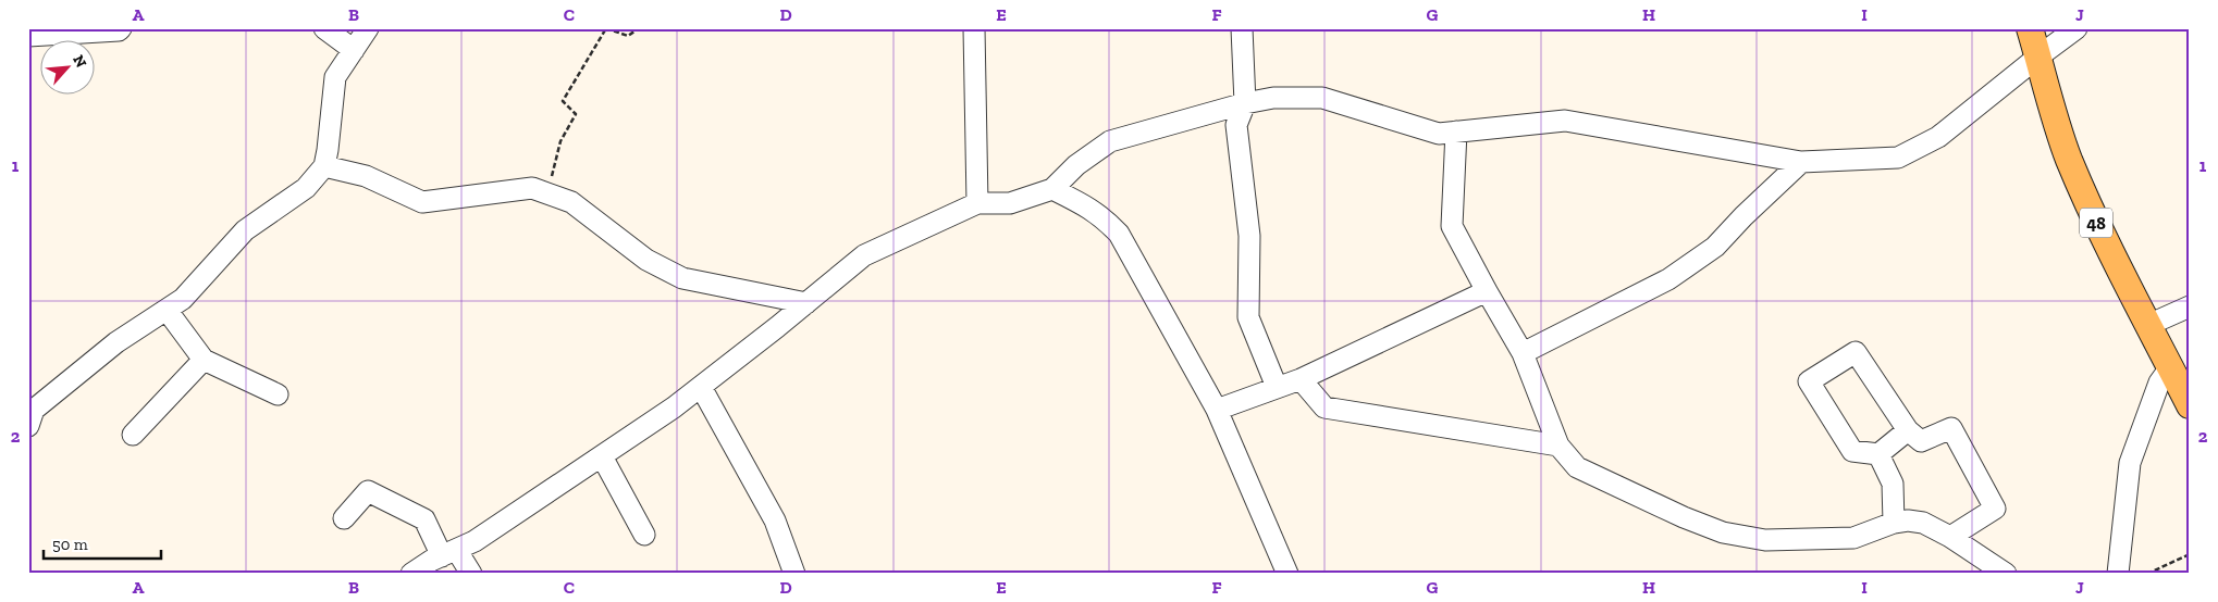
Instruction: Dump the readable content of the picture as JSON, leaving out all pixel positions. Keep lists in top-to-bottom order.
{
  "streets": {
    "main road": ["48"]
  },
  "scale_bar": "50 m",
  "north": "top right",
  "grid": {
    "columns": [
      "A",
      "B",
      "C",
      "D",
      "E",
      "F",
      "G",
      "H",
      "I",
      "J"
    ],
    "rows": ["1", "2"]
  }
}
